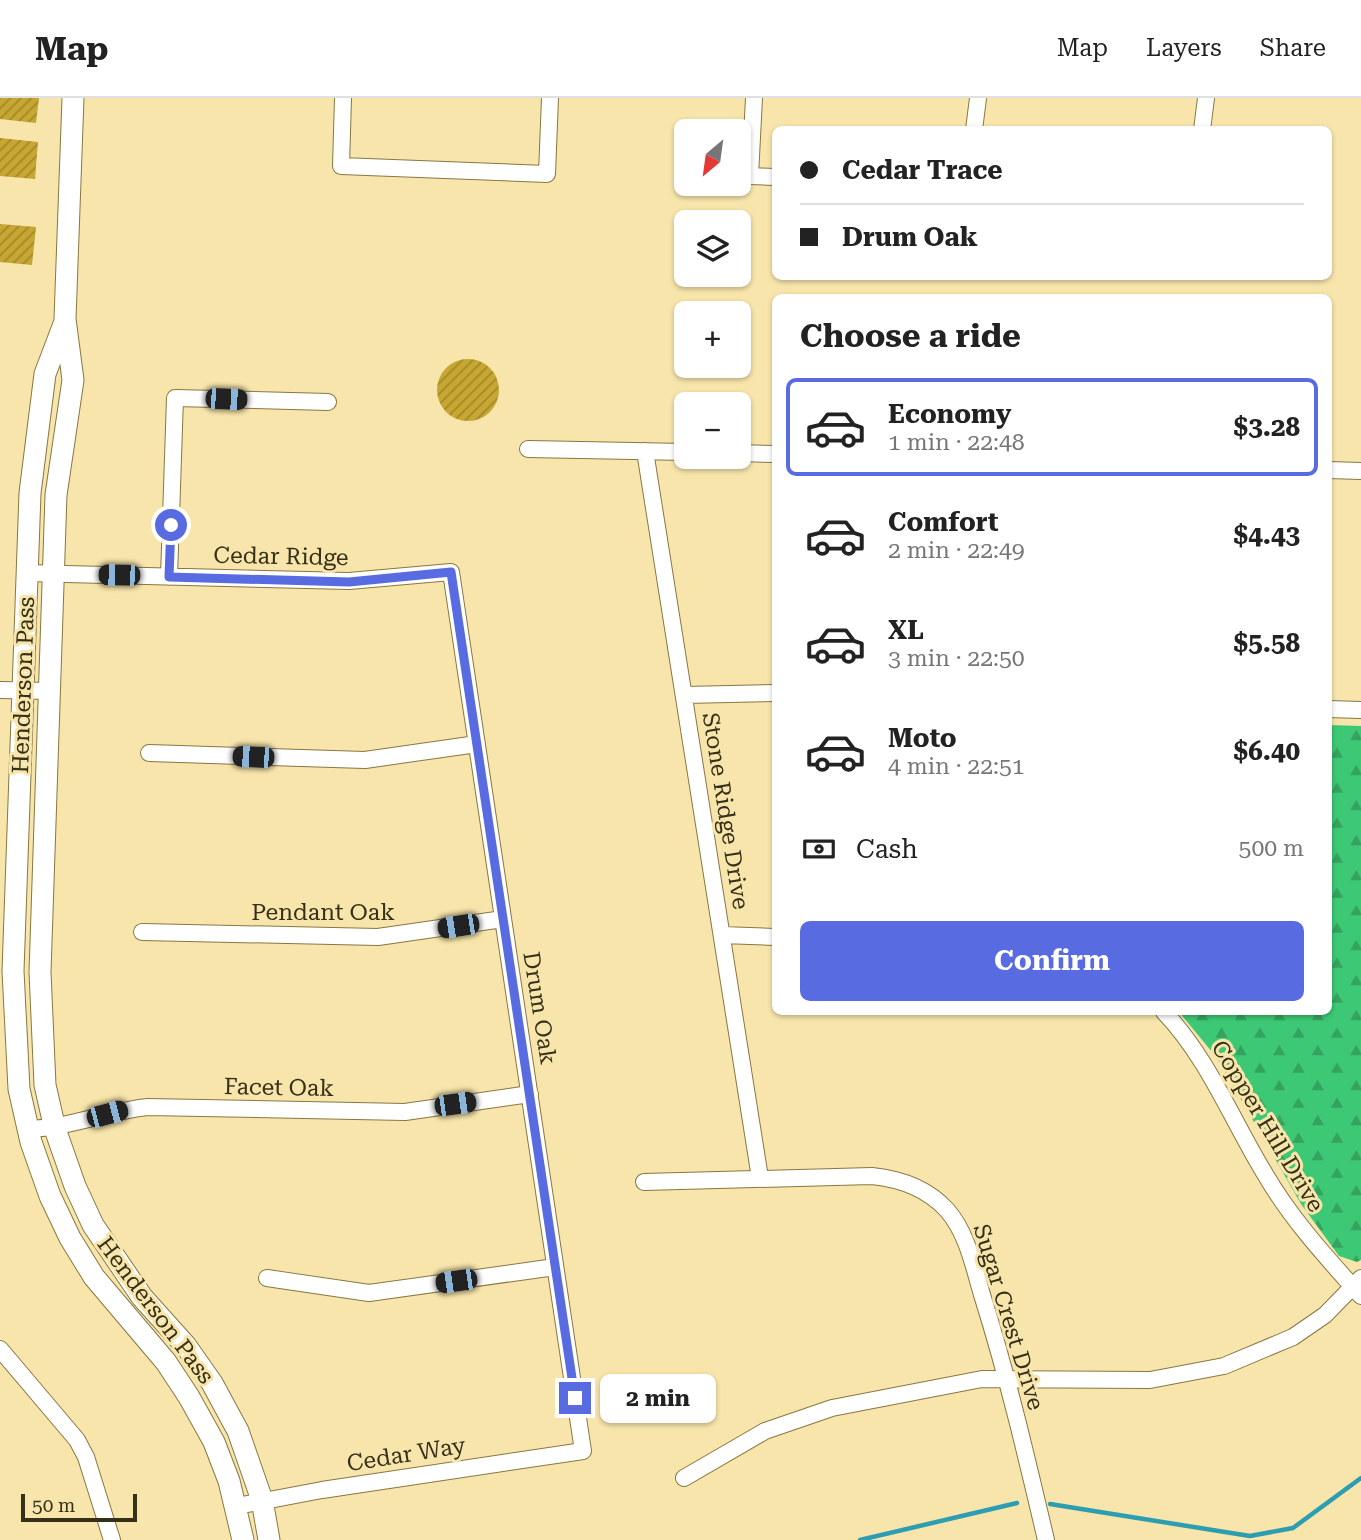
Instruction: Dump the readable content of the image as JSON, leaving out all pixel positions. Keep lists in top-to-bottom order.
{
  "streets": {
    "street": [
      "Cedar Ridge",
      "Henderson Pass",
      "Stone Ridge Drive",
      "Pendant Oak",
      "Drum Oak",
      "Facet Oak",
      "Copper Hill Drive",
      "Sugar Crest Drive",
      "Cedar Way"
    ]
  },
  "crossings": [
    ["Cedar Ridge", "Henderson Pass"],
    ["Cedar Ridge", "Drum Oak"],
    ["Henderson Pass", "Facet Oak"],
    ["Henderson Pass", "Cedar Way"],
    ["Stone Ridge Drive", "Sugar Crest Drive"],
    ["Pendant Oak", "Drum Oak"],
    ["Drum Oak", "Facet Oak"],
    ["Drum Oak", "Cedar Way"]
  ],
  "scale_bar": "50 m",
  "north": "bottom left",
  "page": {
    "header": "Map",
    "nav": ["Map", "Layers", "Share"],
    "map_buttons": ["+", "−"],
    "banner": ["Cedar Trace", "Drum Oak"],
    "heading": "Choose a ride",
    "list": [
      {
        "name": "Economy",
        "note": "1 min · 22:48",
        "value": "$3.28"
      },
      {
        "name": "Comfort",
        "note": "2 min · 22:49",
        "value": "$4.43"
      },
      {
        "name": "XL",
        "note": "3 min · 22:50",
        "value": "$5.58"
      },
      {
        "name": "Moto",
        "note": "4 min · 22:51",
        "value": "$6.40"
      }
    ],
    "pay": ["Cash", "500 m"],
    "buttons": "Confirm",
    "bubble": "2 min",
    "scale": "50 m"
  }
}
